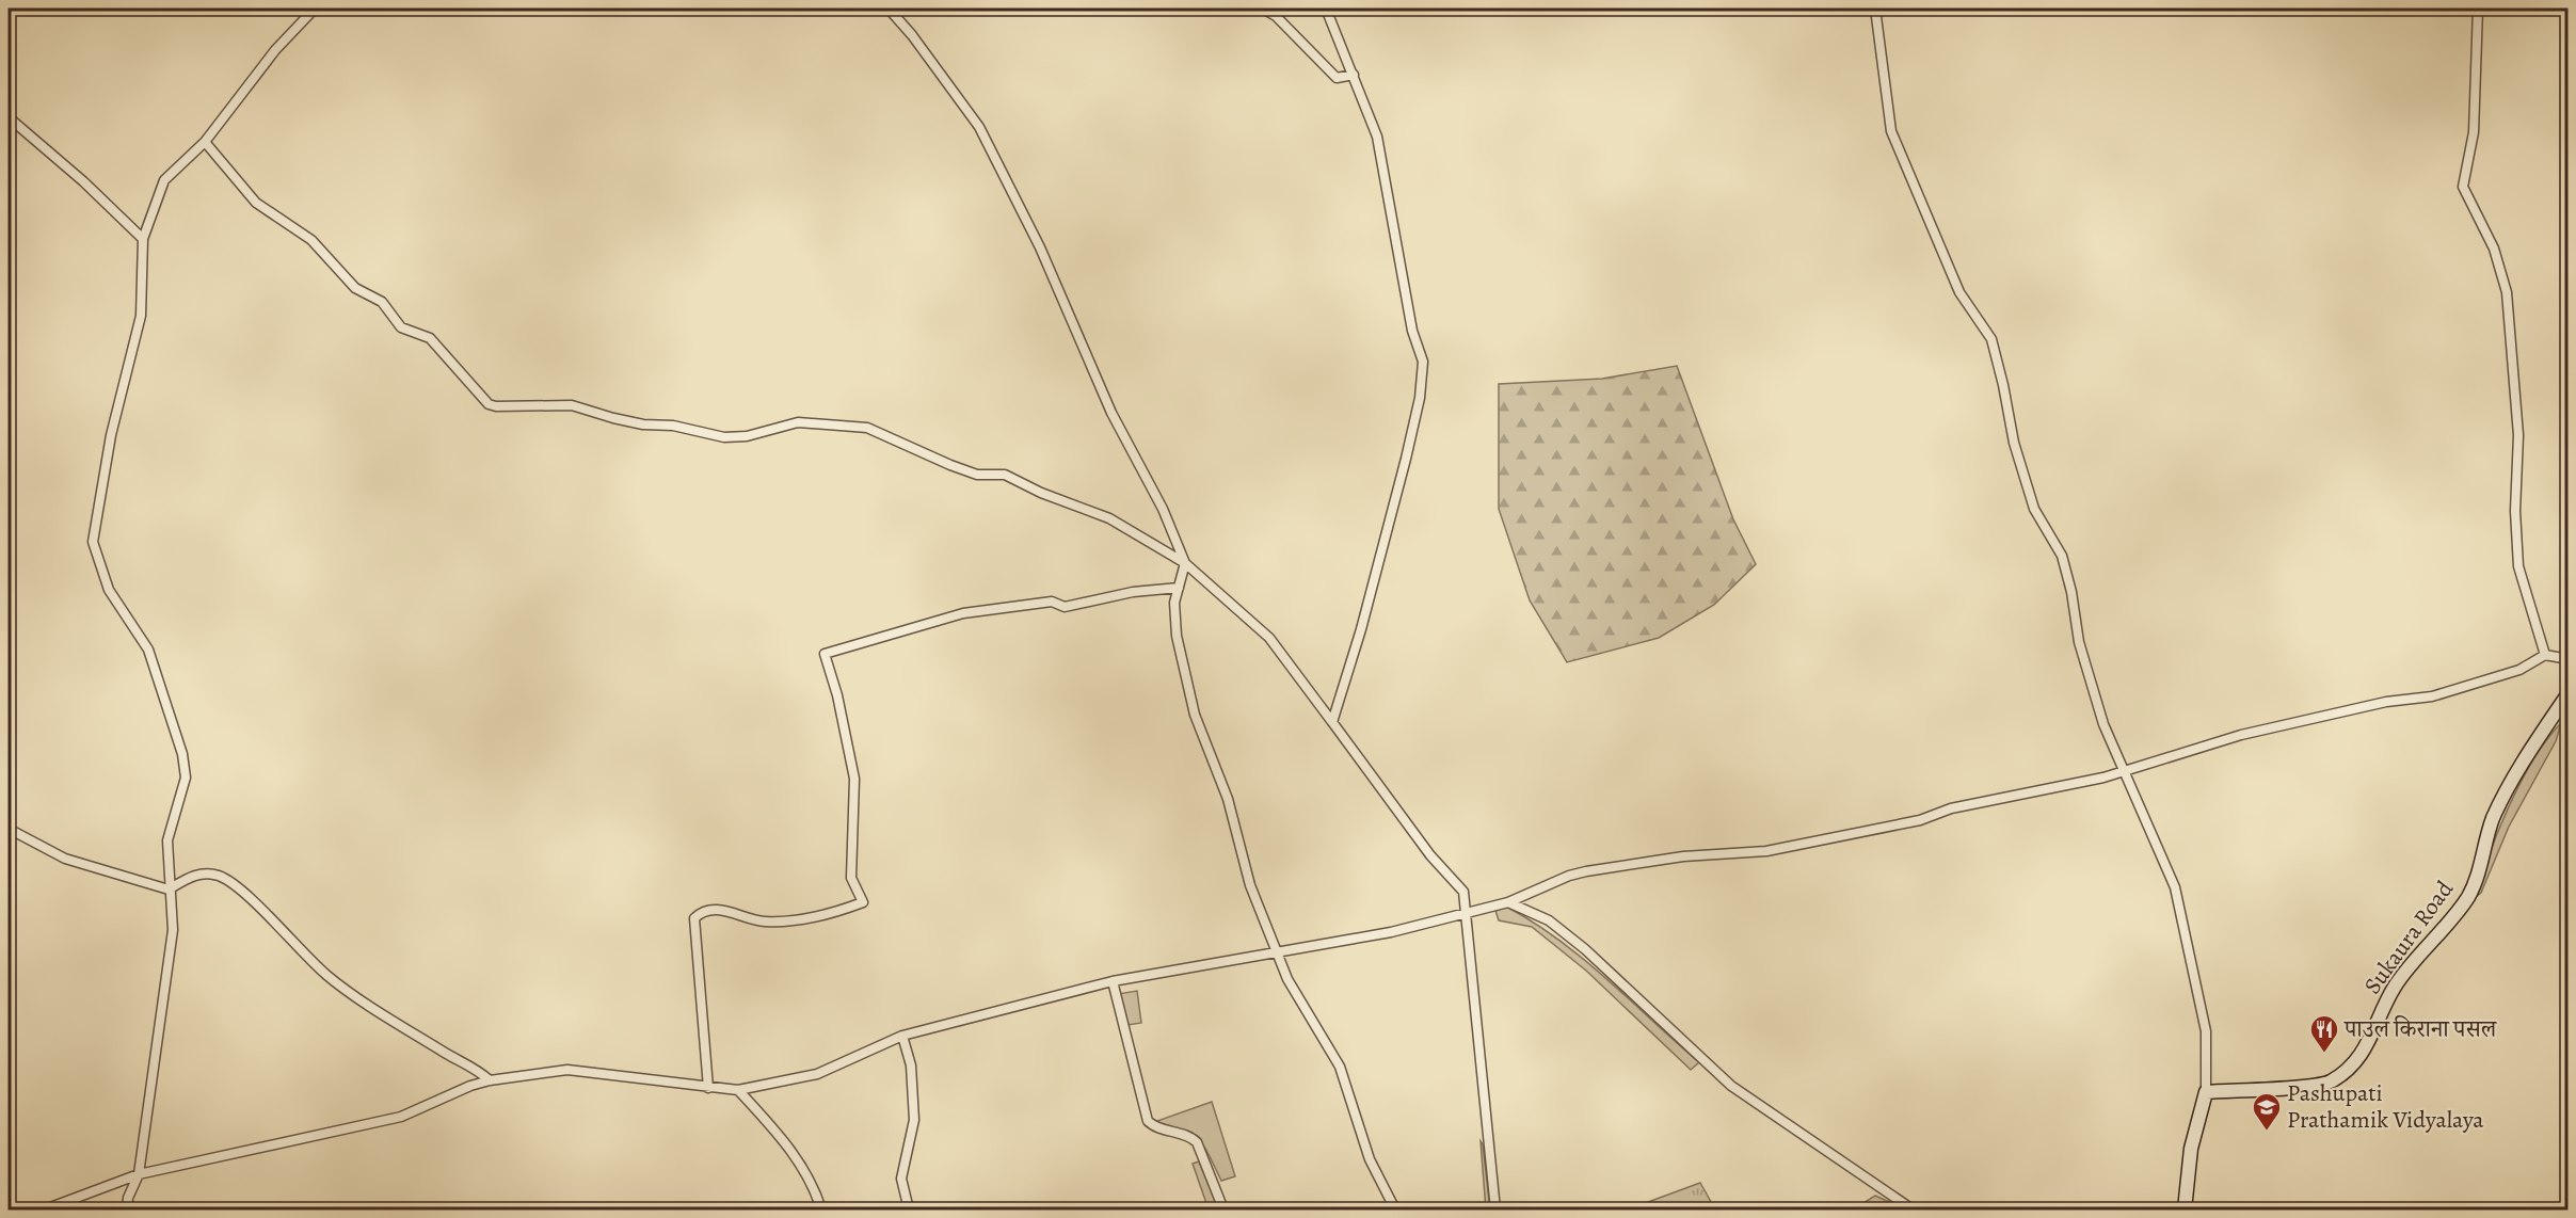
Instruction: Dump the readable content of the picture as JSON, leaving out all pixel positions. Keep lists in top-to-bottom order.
{
  "streets": {
    "street": ["Sukaura Road"]
  },
  "places": {
    "restaurant": ["पाउल किराना पसल"],
    "school or university": ["Pashupati Prathamik Vidyalaya"]
  }
}
